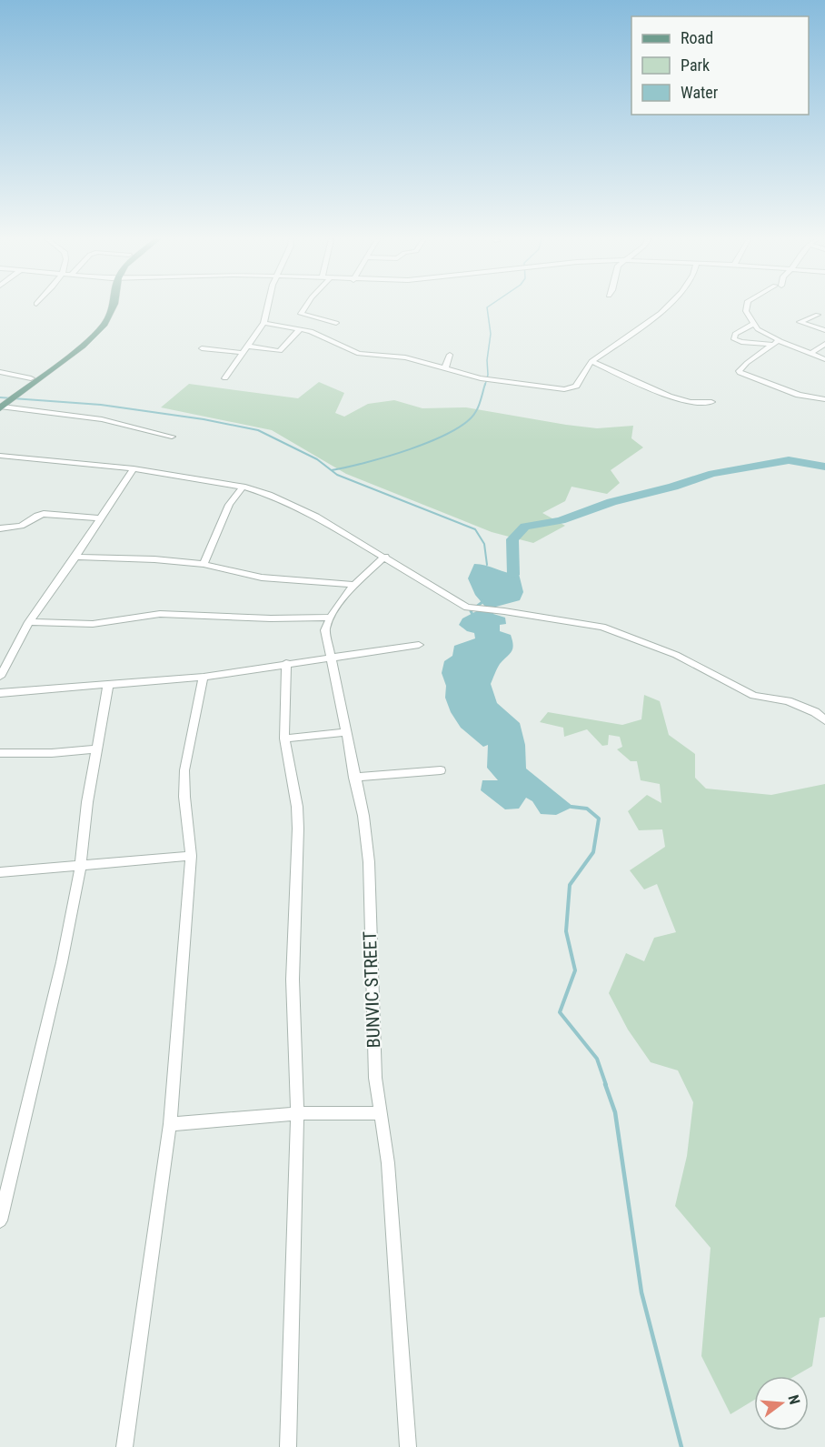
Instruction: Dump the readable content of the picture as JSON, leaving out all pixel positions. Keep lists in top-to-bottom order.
{
  "streets": {
    "street": ["BUNVIC STREET"]
  },
  "legend": ["Road", "Park", "Water"],
  "north": "right"
}
